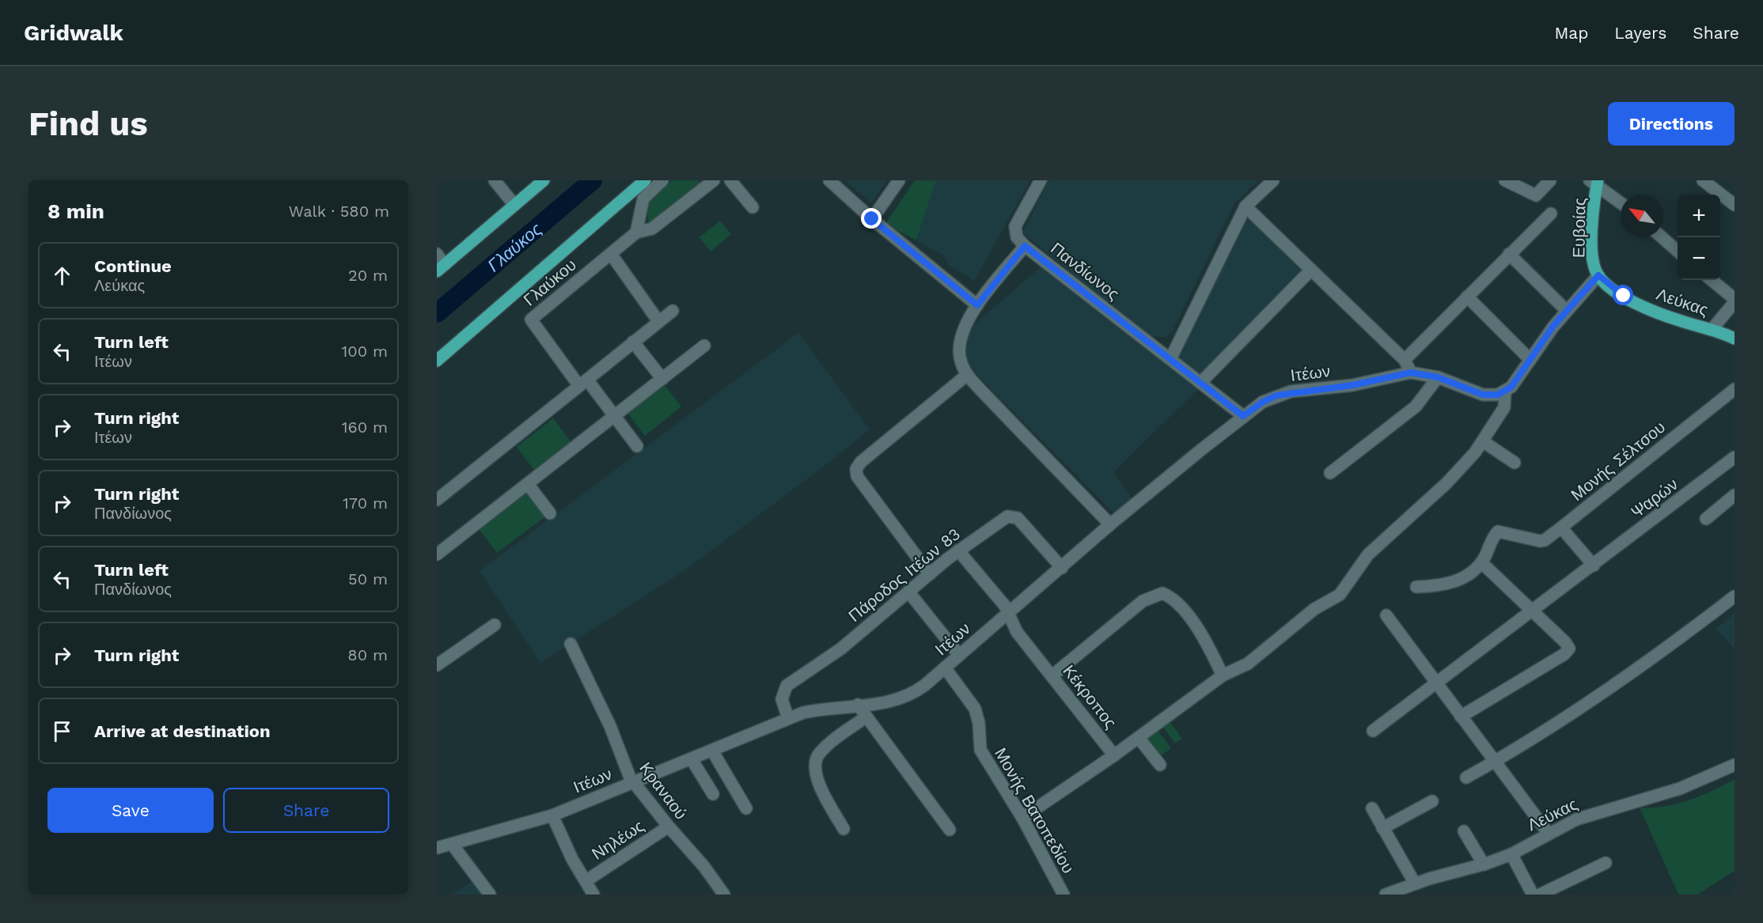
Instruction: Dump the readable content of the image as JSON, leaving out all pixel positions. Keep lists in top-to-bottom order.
{
  "streets": {
    "main road": ["Ευβοίας", "Γλαύκου", "Λεύκας"],
    "street": [
      "Πανδίωνος",
      "Ιτέων",
      "Μονής Σέλτσου",
      "Ψαρών",
      "Πάροδος Ιτέων 83",
      "Κέκροπος",
      "Κραναού",
      "Μονής Βατοπεδίου",
      "Νηλέως"
    ]
  },
  "crossings": [
    ["Ευβοίας", "Λεύκας"],
    ["Πανδίωνος", "Ιτέων"],
    ["Ιτέων", "Πάροδος Ιτέων 83"],
    ["Ιτέων", "Κέκροπος"],
    ["Ιτέων", "Κραναού"],
    ["Ιτέων", "Μονής Βατοπεδίου"],
    ["Πάροδος Ιτέων 83", "Κέκροπος"],
    ["Κραναού", "Νηλέως"]
  ],
  "water": ["Γλαύκος"],
  "north": "top left",
  "page": {
    "header": "Gridwalk",
    "nav": ["Map", "Layers", "Share"],
    "buttons": [
      "Directions",
      ["Save", "Share"]
    ],
    "title": "Find us",
    "heading": ["8 min", "Walk · 580 m"],
    "map_buttons": ["+", "−"],
    "list": [
      ["Continue", "Λεύκας", "20 m"],
      ["Turn left", "Ιτέων", "100 m"],
      ["Turn right", "Ιτέων", "160 m"],
      ["Turn right", "Πανδίωνος", "170 m"],
      ["Turn left", "Πανδίωνος", "50 m"],
      ["Turn right", "80 m"],
      "Arrive at destination"
    ]
  }
}
